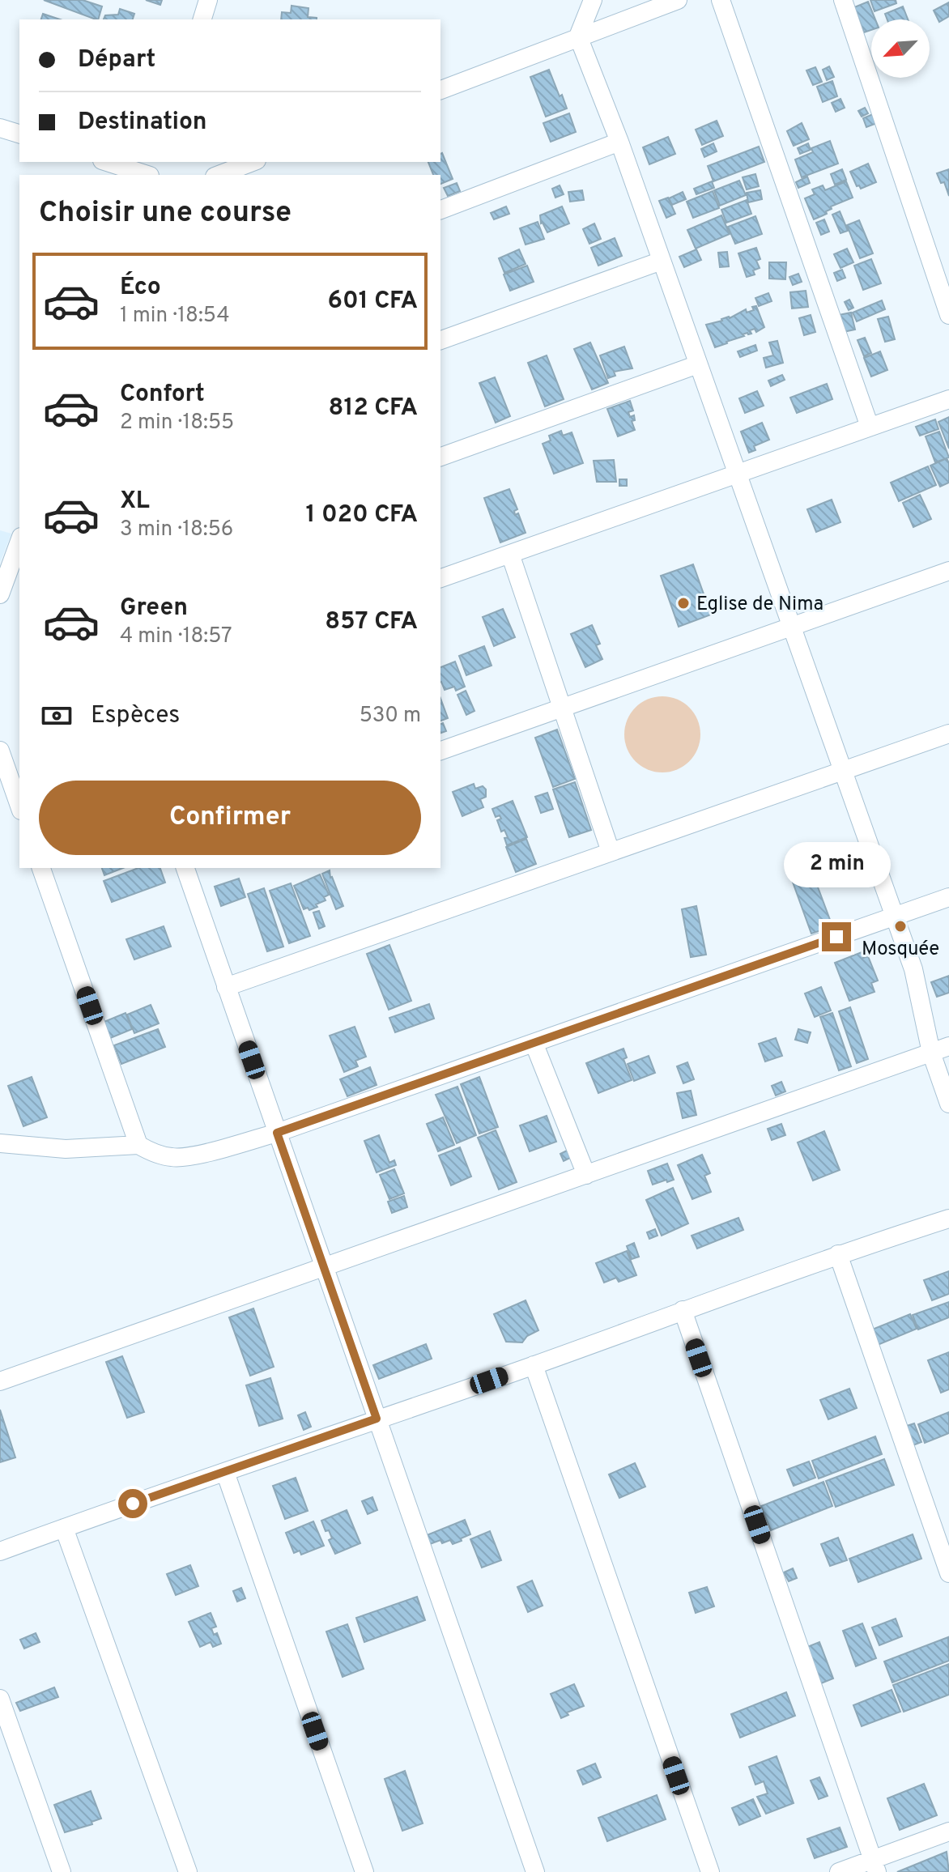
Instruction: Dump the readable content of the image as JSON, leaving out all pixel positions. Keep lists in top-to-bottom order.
{
  "places": ["Eglise de Nima", "Mosquée"],
  "north": "bottom left",
  "page": {
    "banner": ["Départ", "Destination"],
    "heading": "Choisir une course",
    "list": [
      {
        "name": "Éco",
        "note": "1 min · 18:54",
        "value": "601 CFA"
      },
      {
        "name": "Confort",
        "note": "2 min · 18:55",
        "value": "812 CFA"
      },
      {
        "name": "XL",
        "note": "3 min · 18:56",
        "value": "1 020 CFA"
      },
      {
        "name": "Green",
        "note": "4 min · 18:57",
        "value": "857 CFA"
      }
    ],
    "pay": ["Espèces", "530 m"],
    "buttons": "Confirmer",
    "bubble": "2 min"
  }
}
